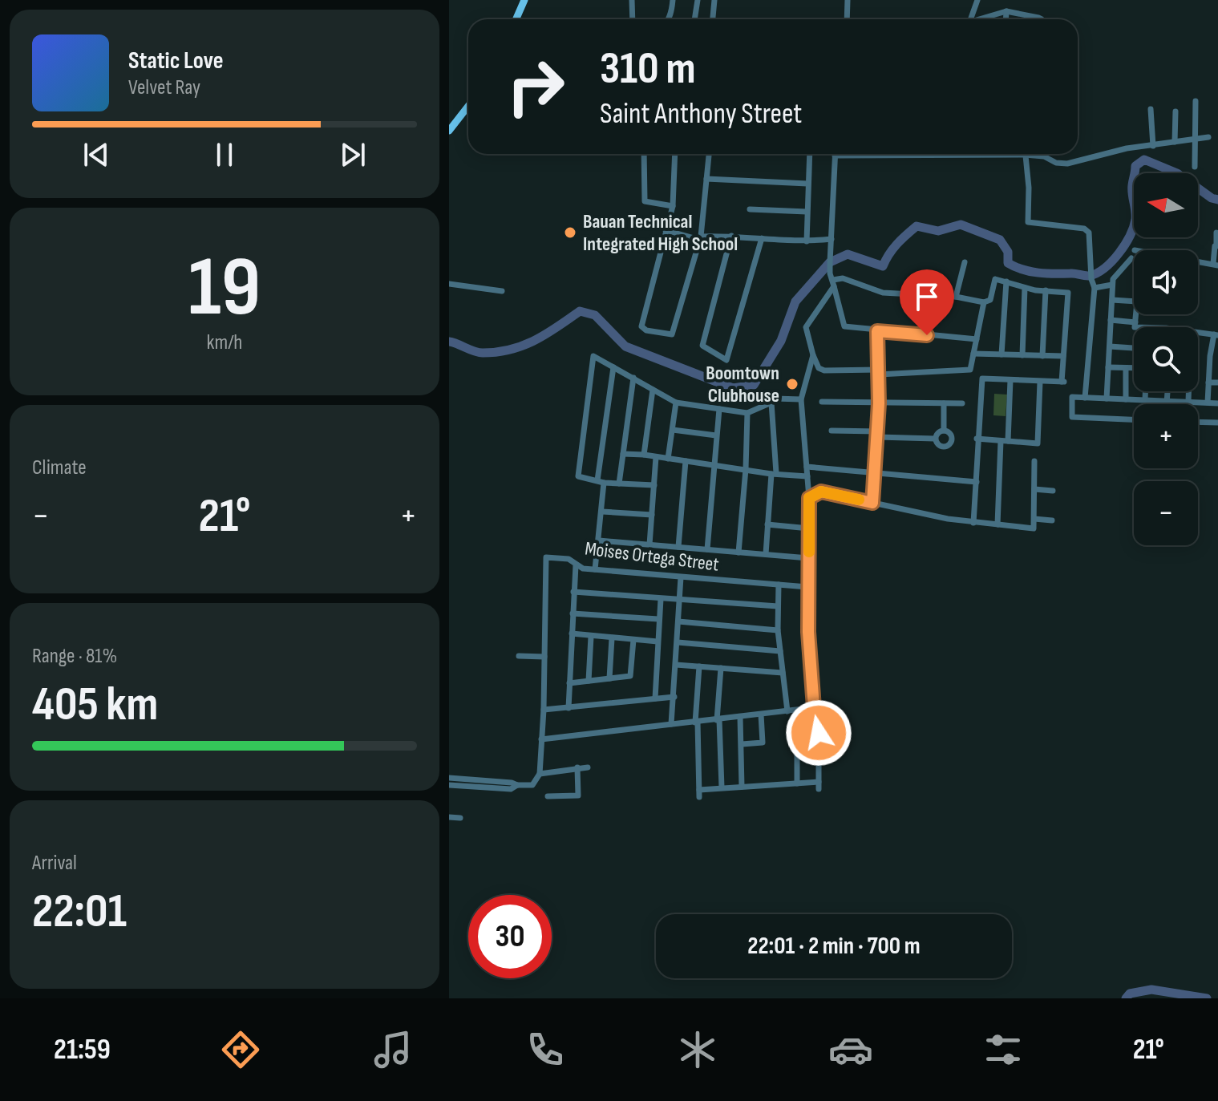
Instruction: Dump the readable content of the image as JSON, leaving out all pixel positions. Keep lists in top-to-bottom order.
{
  "streets": {
    "street": ["Moises Ortega Street"]
  },
  "places": ["Bauan Technical Integrated High School", "Boomtown Clubhouse"],
  "north": "left",
  "page": {
    "turn": ["310 m", "Saint Anthony Street"],
    "song": ["Static Love", "Velvet Ray"],
    "map_buttons": ["+", "−"],
    "tile": [
      ["19", "km/h"],
      "Climate",
      ["Range · 81%", "405 km"],
      ["Arrival", "22:01"]
    ],
    "heat": ["−", "21°", "+"],
    "limit": "30",
    "trip": "22:01 · 2 min · 700 m",
    "tabs": ["21:59", "21°"]
  }
}
